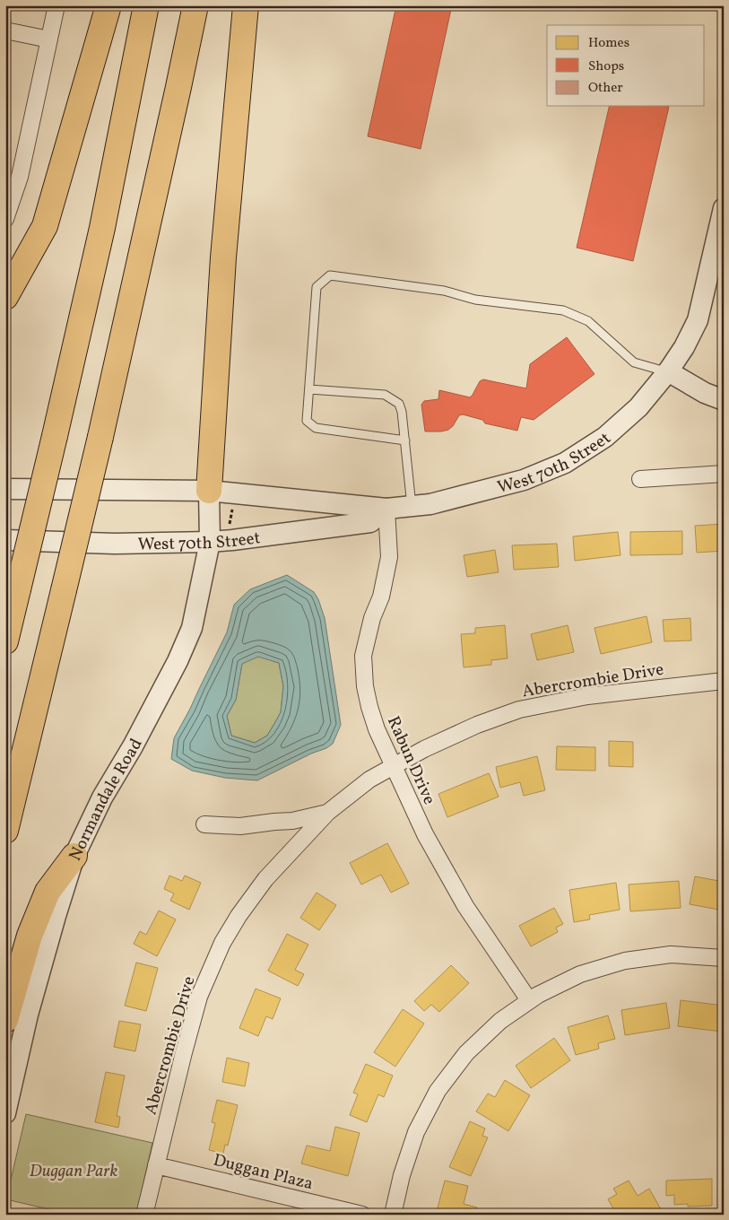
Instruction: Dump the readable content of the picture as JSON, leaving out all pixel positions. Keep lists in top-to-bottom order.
{
  "streets": {
    "street": [
      "West 70th Street",
      "Abercrombie Drive",
      "Rabun Drive",
      "Normandale Road",
      "Duggan Plaza"
    ]
  },
  "crossings": [
    ["West 70th Street", "Rabun Drive"],
    ["West 70th Street", "Normandale Road"],
    ["Abercrombie Drive", "Rabun Drive"],
    ["Abercrombie Drive", "Duggan Plaza"]
  ],
  "parks": ["Duggan Park"],
  "legend": ["Homes", "Shops", "Other"]
}
